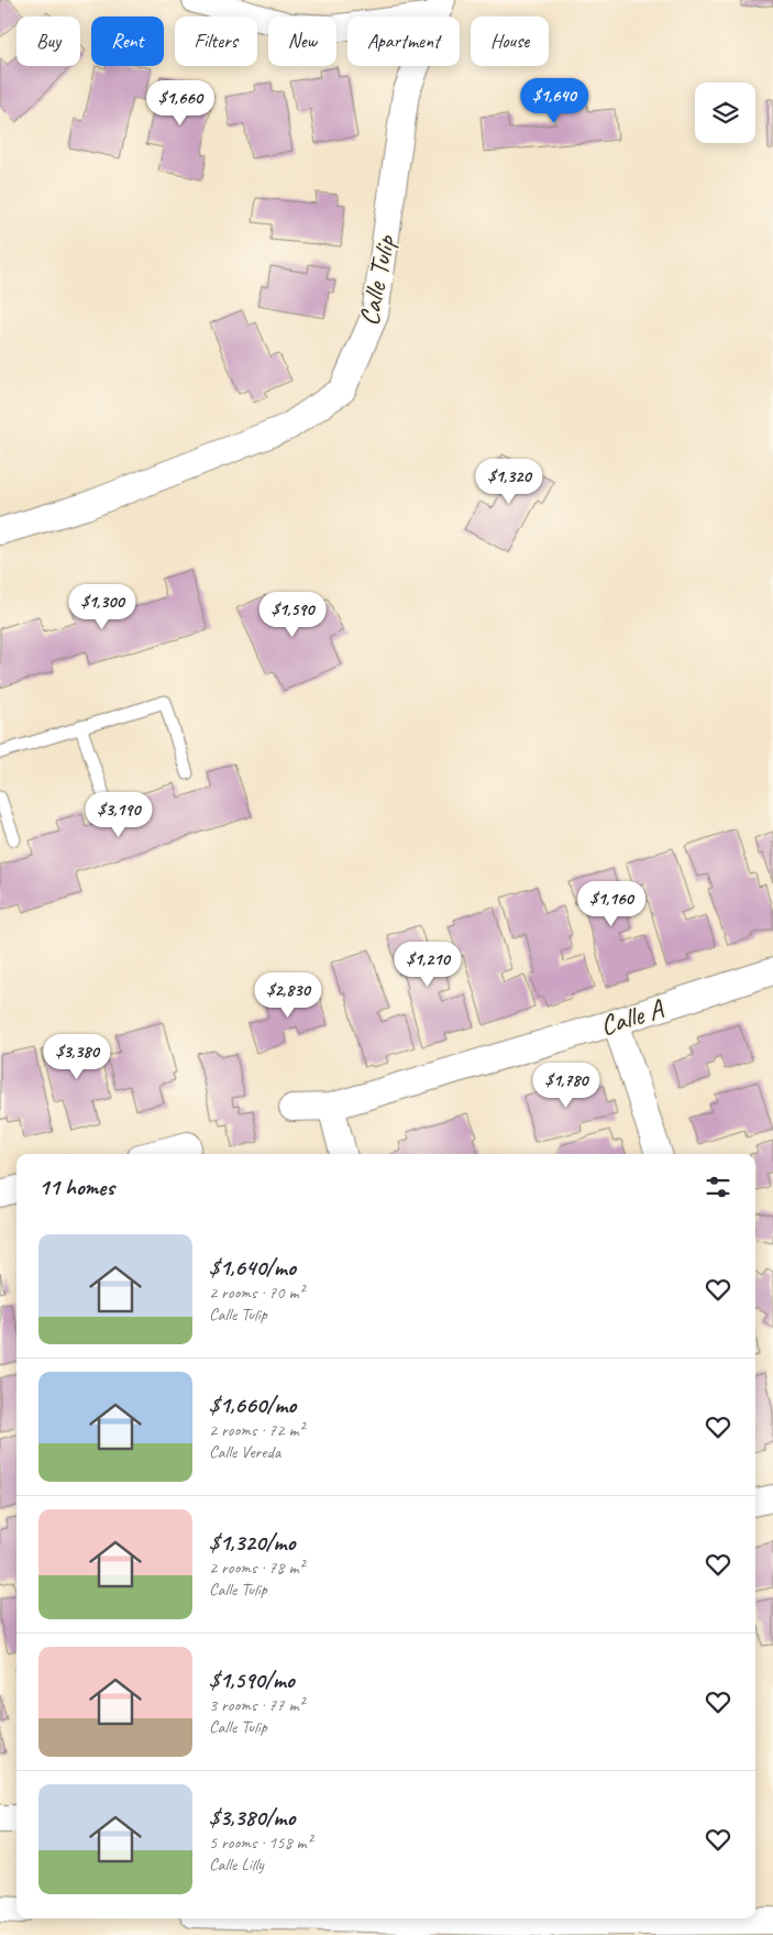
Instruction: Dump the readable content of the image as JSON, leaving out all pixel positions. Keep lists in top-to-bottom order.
{
  "streets": {
    "street": ["Calle Tulip", "Calle A"]
  },
  "page": {
    "chip": [
      "Buy",
      "Rent",
      "Filters",
      "New",
      "Apartment",
      "House"
    ],
    "price": [
      "$1,640",
      "$1,660",
      "$1,320",
      "$1,300",
      "$1,590",
      "$3,190",
      "$1,160",
      "$1,210",
      "$2,830",
      "$3,380",
      "$1,780"
    ],
    "heading": "11 homes",
    "list": [
      {
        "name": "$1,640/mo",
        "note": "2 rooms · 70 m² · Calle Tulip"
      },
      {
        "name": "$1,660/mo",
        "note": "2 rooms · 72 m² · Calle Vereda"
      },
      {
        "name": "$1,320/mo",
        "note": "2 rooms · 78 m² · Calle Tulip"
      },
      {
        "name": "$1,590/mo",
        "note": "3 rooms · 77 m² · Calle Tulip"
      },
      {
        "name": "$3,380/mo",
        "note": "5 rooms · 158 m² · Calle Lilly"
      }
    ]
  }
}
